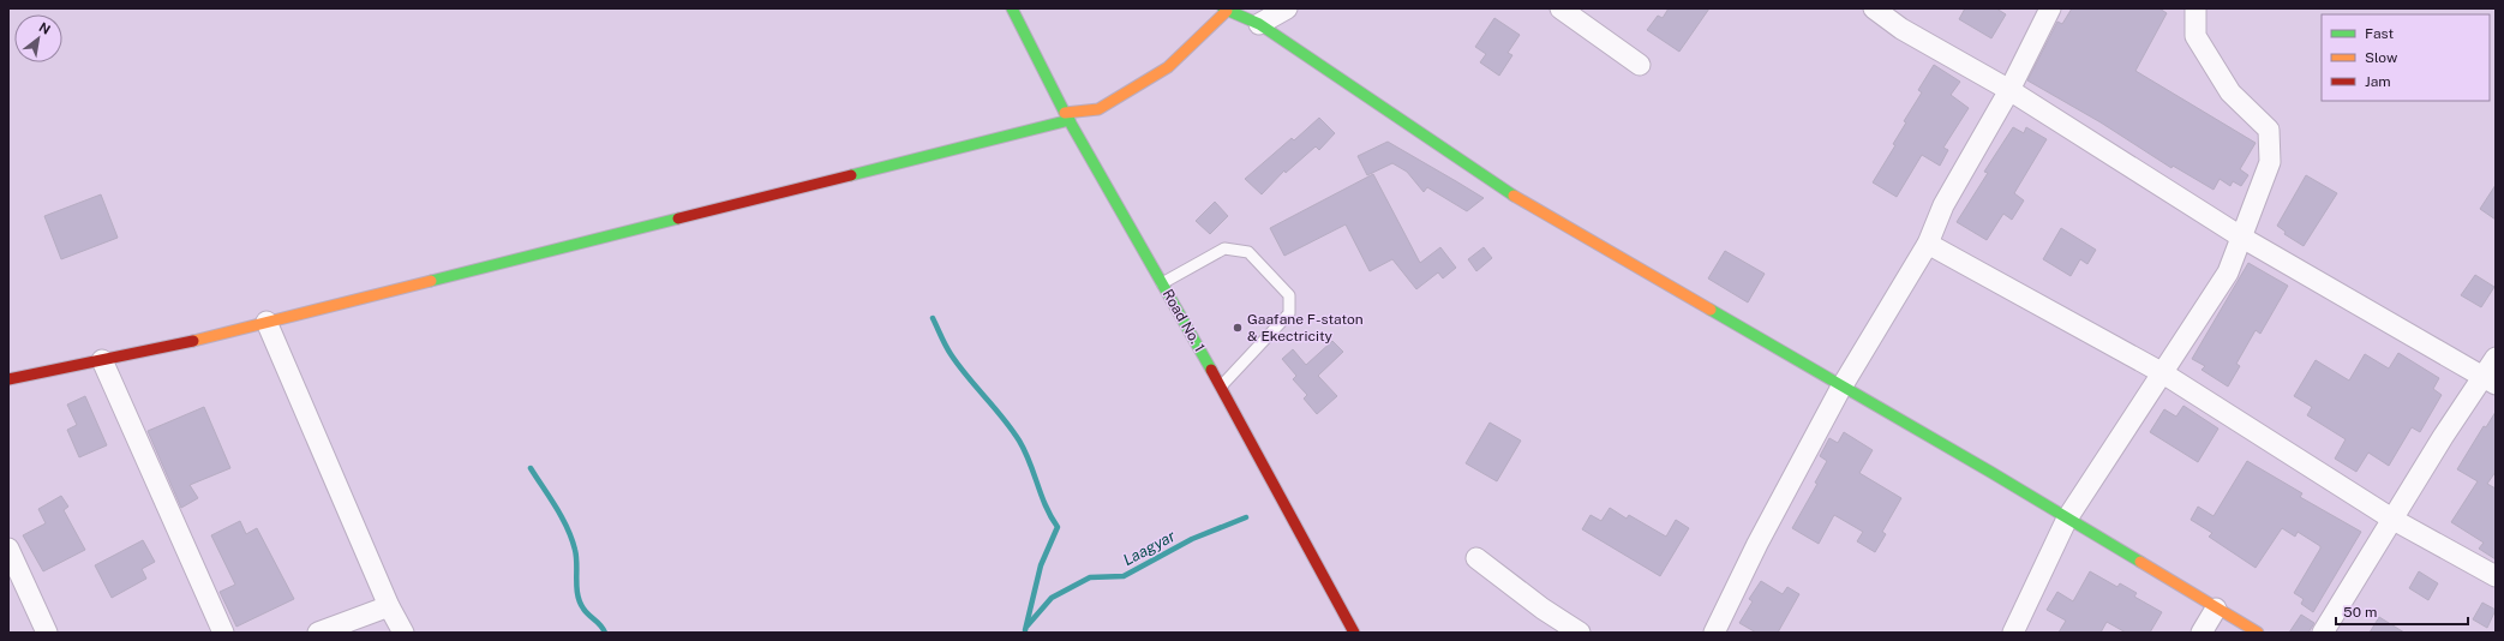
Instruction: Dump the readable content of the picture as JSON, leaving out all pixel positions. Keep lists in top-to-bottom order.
{
  "streets": {
    "main road": ["Road No. 1"]
  },
  "water": ["Laagyar"],
  "places": ["Gaafane F-staton & Ekectricity"],
  "legend": ["Fast", "Slow", "Jam"],
  "scale_bar": "50 m",
  "north": "top right"
}
